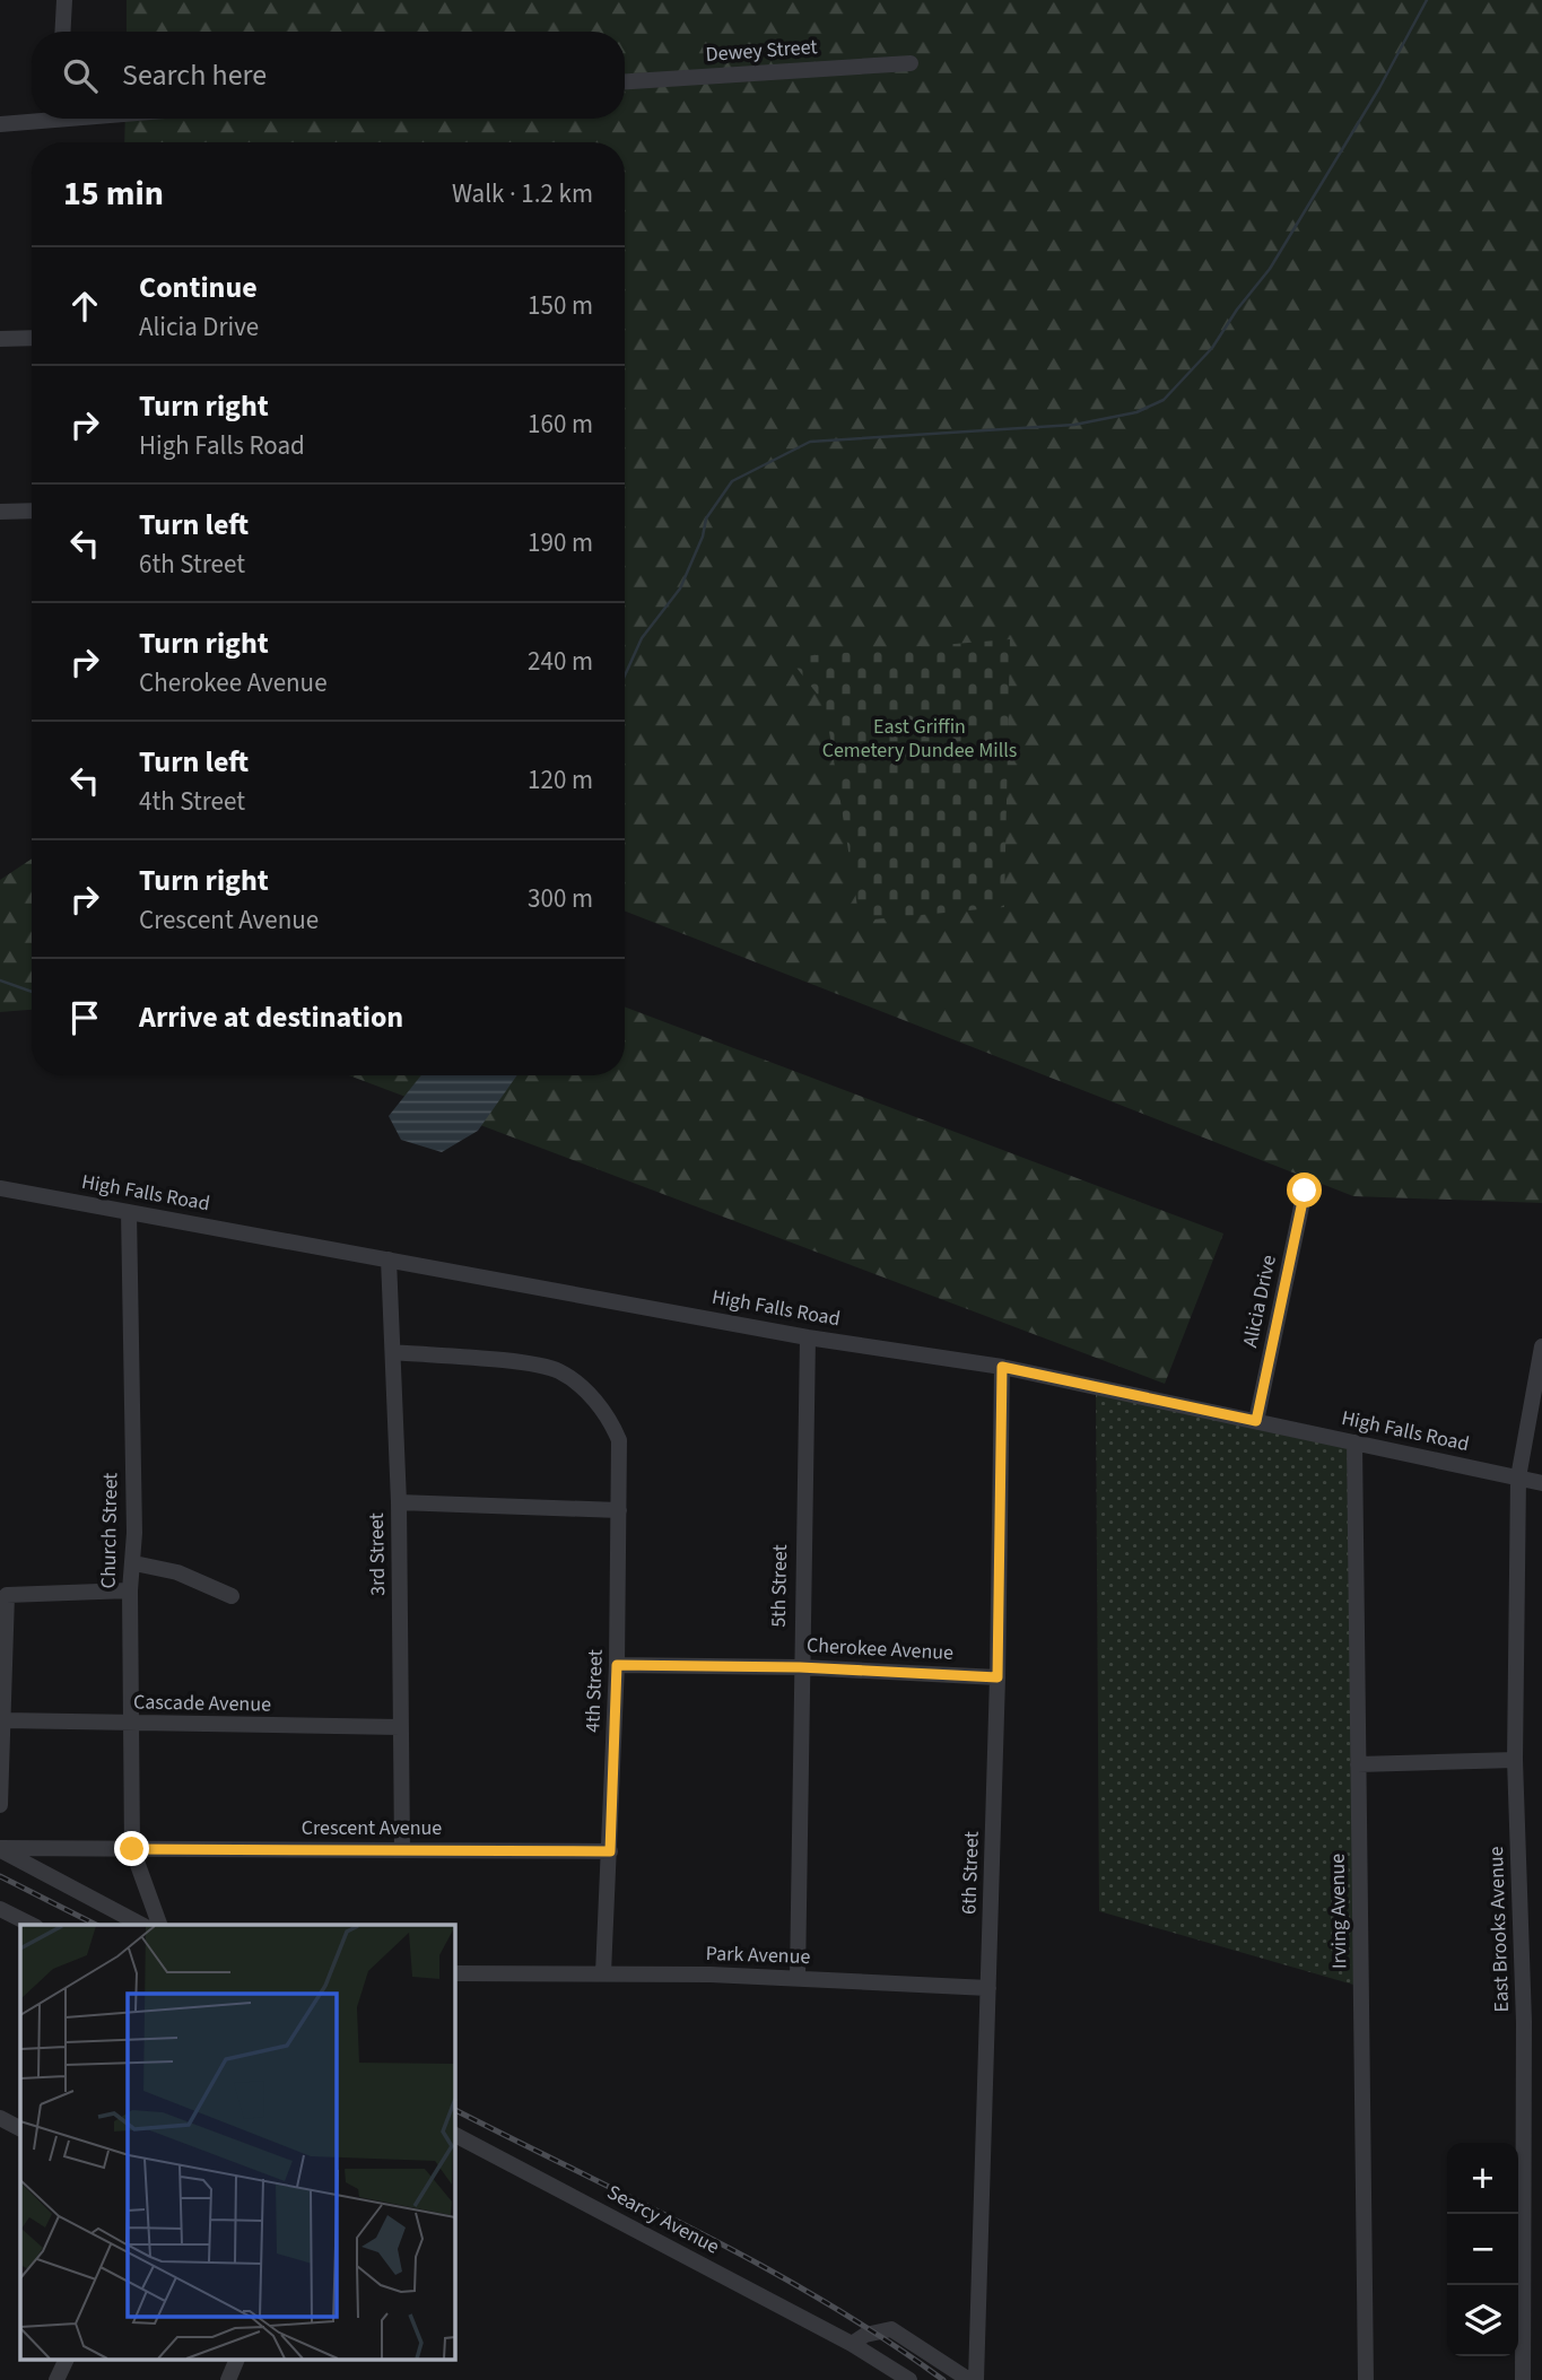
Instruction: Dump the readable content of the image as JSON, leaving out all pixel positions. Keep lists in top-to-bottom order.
{
  "streets": {
    "street": [
      "Dewey Street",
      "High Falls Road",
      "Alicia Drive",
      "Church Street",
      "3rd Street",
      "5th Street",
      "Cherokee Avenue",
      "4th Street",
      "Cascade Avenue",
      "Crescent Avenue",
      "6th Street",
      "Irving Avenue",
      "East Brooks Avenue",
      "Park Avenue",
      "Searcy Avenue"
    ]
  },
  "crossings": [
    ["High Falls Road", "Alicia Drive"],
    ["High Falls Road", "Church Street"],
    ["High Falls Road", "3rd Street"],
    ["High Falls Road", "5th Street"],
    ["High Falls Road", "6th Street"],
    ["High Falls Road", "Irving Avenue"],
    ["High Falls Road", "East Brooks Avenue"],
    ["Church Street", "Cascade Avenue"],
    ["Church Street", "Crescent Avenue"],
    ["3rd Street", "4th Street"],
    ["3rd Street", "Cascade Avenue"],
    ["3rd Street", "Crescent Avenue"],
    ["5th Street", "Cherokee Avenue"],
    ["5th Street", "Park Avenue"],
    ["Cherokee Avenue", "4th Street"],
    ["Cherokee Avenue", "6th Street"],
    ["4th Street", "Crescent Avenue"],
    ["4th Street", "Park Avenue"],
    ["6th Street", "Park Avenue"]
  ],
  "parks": ["East Griffin Cemetery Dundee Mills"],
  "page": {
    "search": "Search here",
    "heading": ["15 min", "Walk · 1.2 km"],
    "list": [
      ["Continue", "Alicia Drive", "150 m"],
      ["Turn right", "High Falls Road", "160 m"],
      ["Turn left", "6th Street", "190 m"],
      ["Turn right", "Cherokee Avenue", "240 m"],
      ["Turn left", "4th Street", "120 m"],
      ["Turn right", "Crescent Avenue", "300 m"],
      "Arrive at destination"
    ],
    "map_buttons": ["+", "−"]
  }
}
